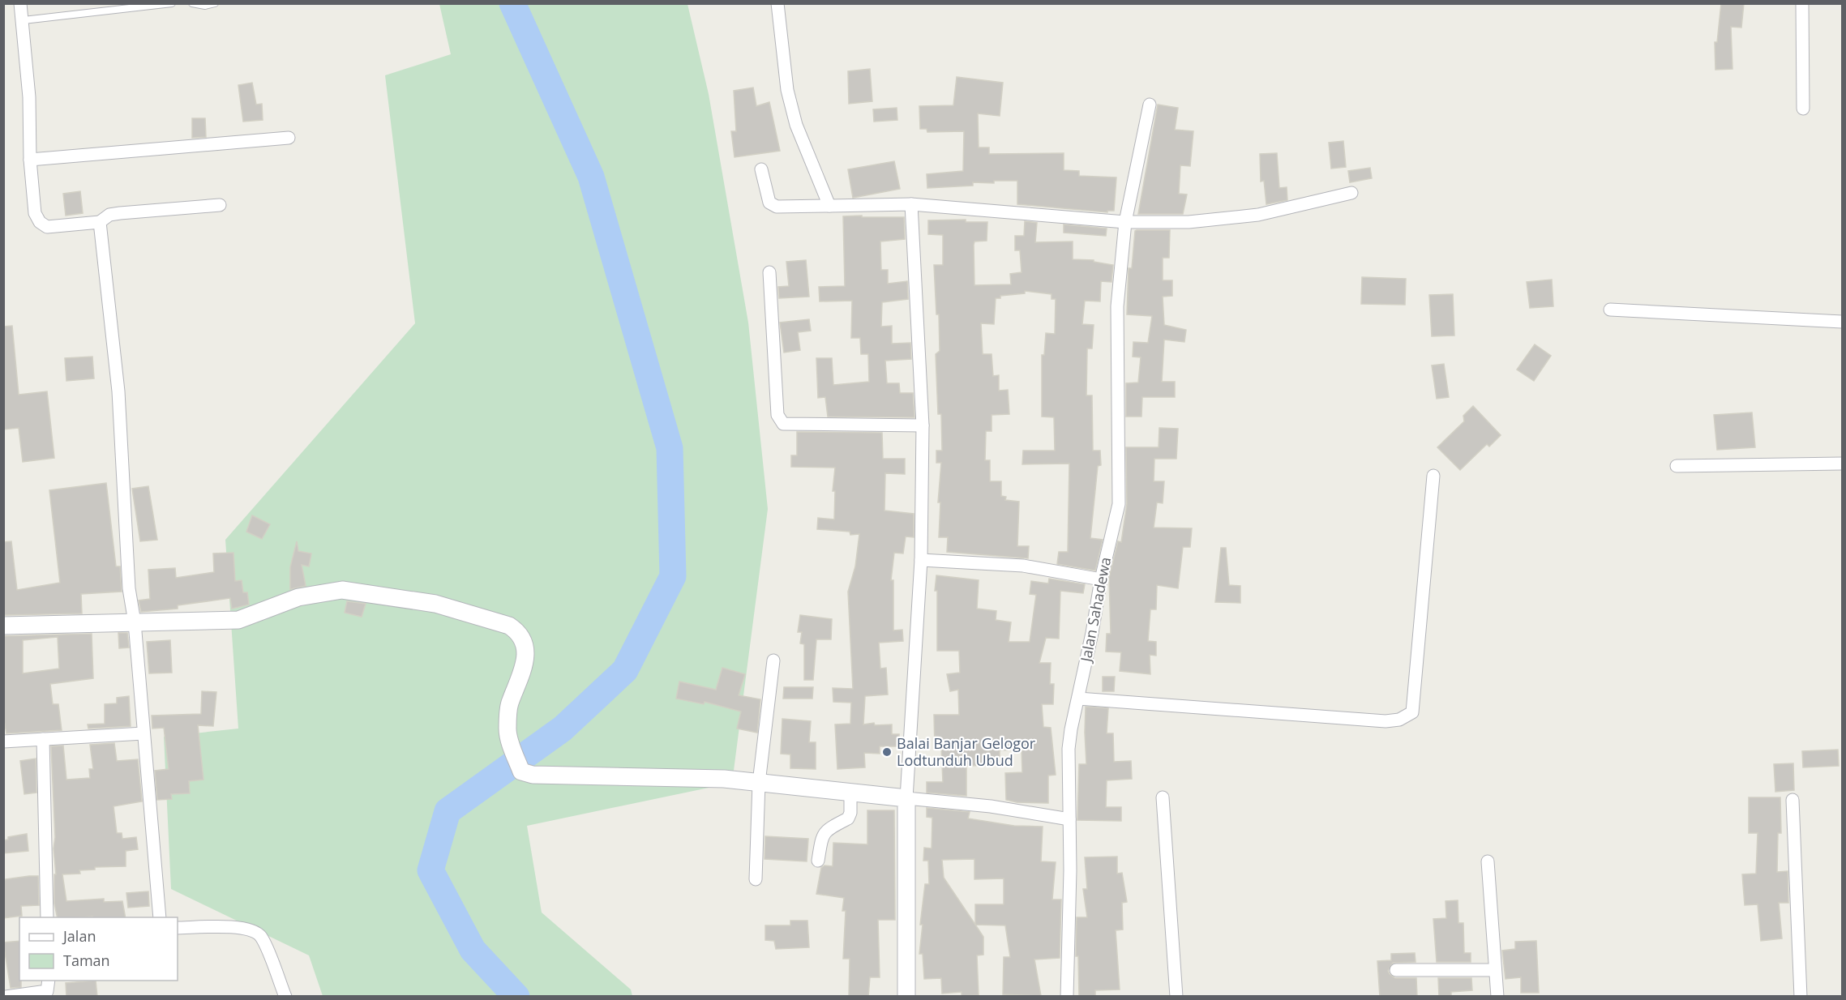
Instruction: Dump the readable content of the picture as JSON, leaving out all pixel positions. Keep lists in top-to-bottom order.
{
  "streets": {
    "street": ["Jalan Sahadewa"]
  },
  "places": ["Balai Banjar Gelogor Lodtunduh Ubud"],
  "legend": ["Jalan", "Taman"]
}
